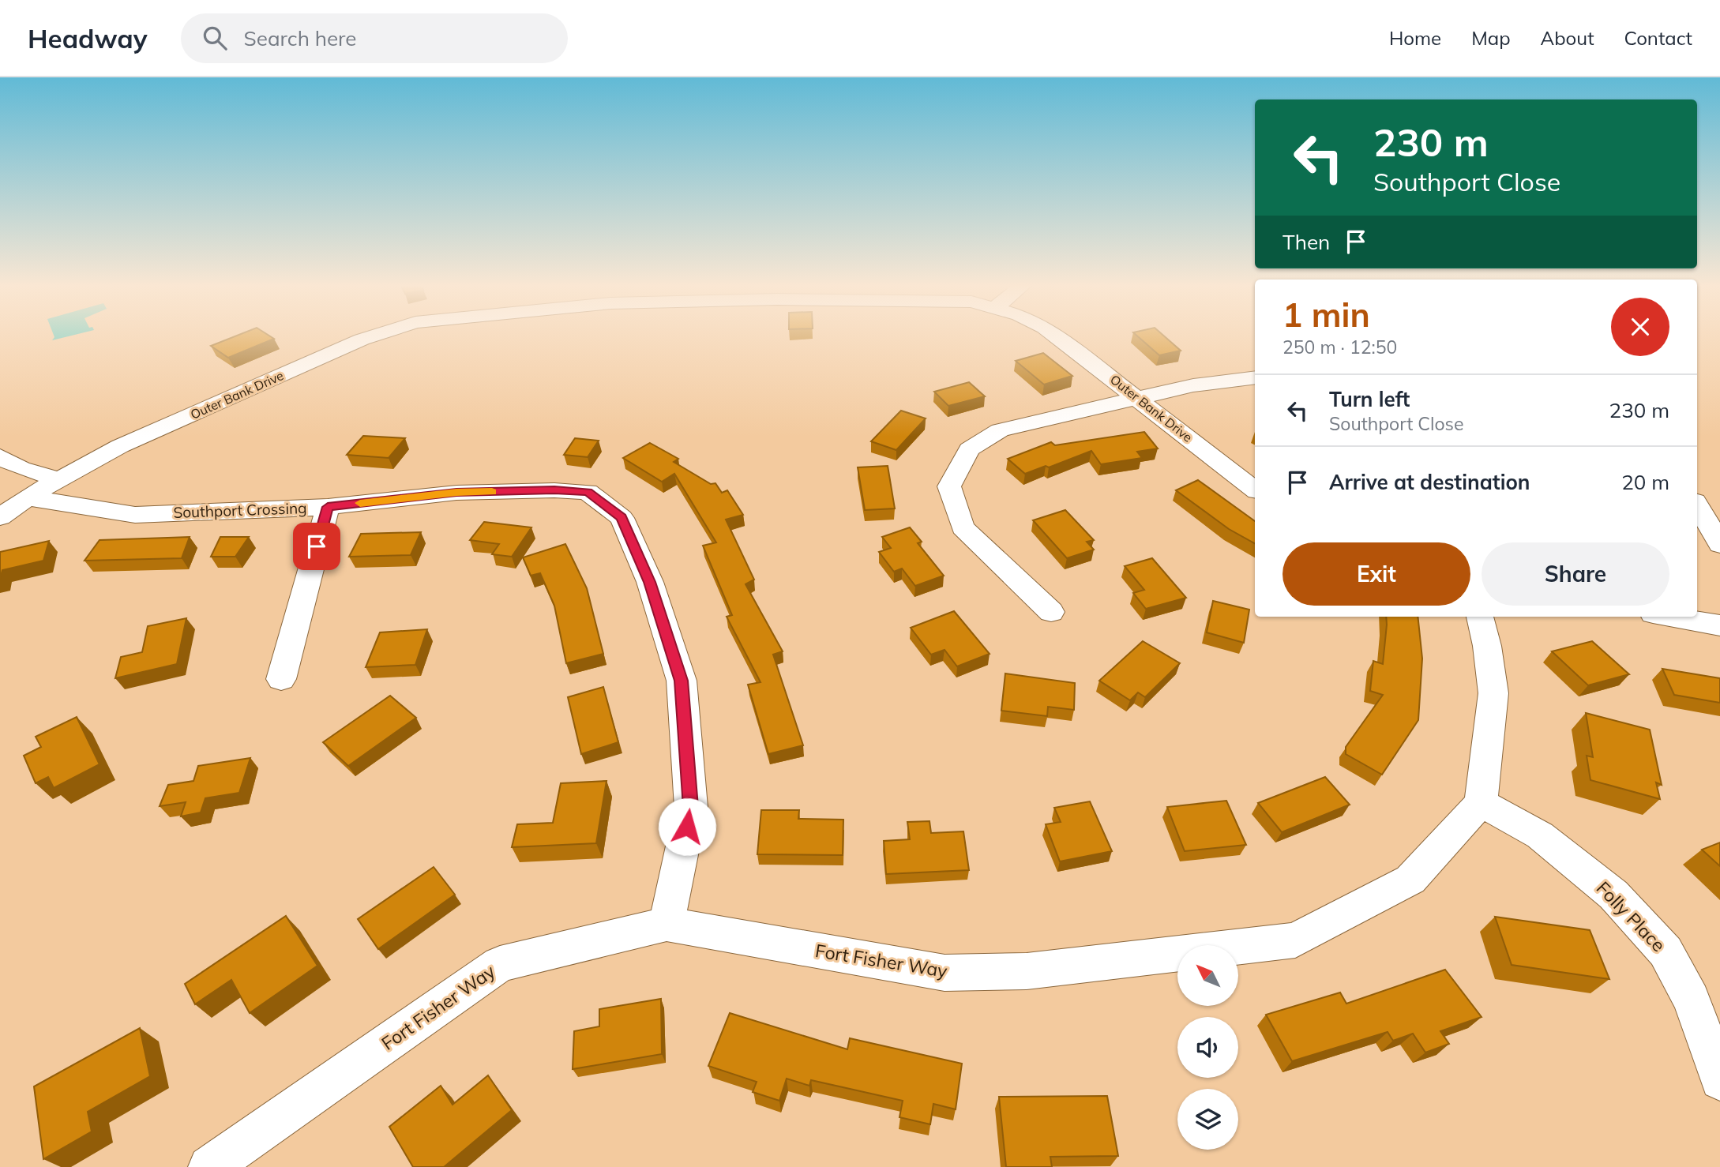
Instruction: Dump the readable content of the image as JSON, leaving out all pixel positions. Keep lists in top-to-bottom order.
{
  "streets": {
    "street": [
      "Outer Bank Drive",
      "Southport Crossing",
      "Folly Place",
      "Fort Fisher Way"
    ]
  },
  "crossings": [
    ["Outer Bank Drive", "Southport Crossing"],
    ["Southport Crossing", "Fort Fisher Way"],
    ["Folly Place", "Fort Fisher Way"]
  ],
  "north": "top left",
  "page": {
    "header": "Headway",
    "search": "Search here",
    "nav": [
      "Home",
      "Map",
      "About",
      "Contact"
    ],
    "turn": ["230 m", "Southport Close"],
    "then": "Then",
    "heading": ["1 min", "250 m · 12:50"],
    "list": [
      {
        "name": "Turn left",
        "note": "Southport Close",
        "value": "230 m"
      },
      {
        "name": "Arrive at destination",
        "value": "20 m"
      }
    ],
    "buttons": ["Exit", "Share"]
  }
}
